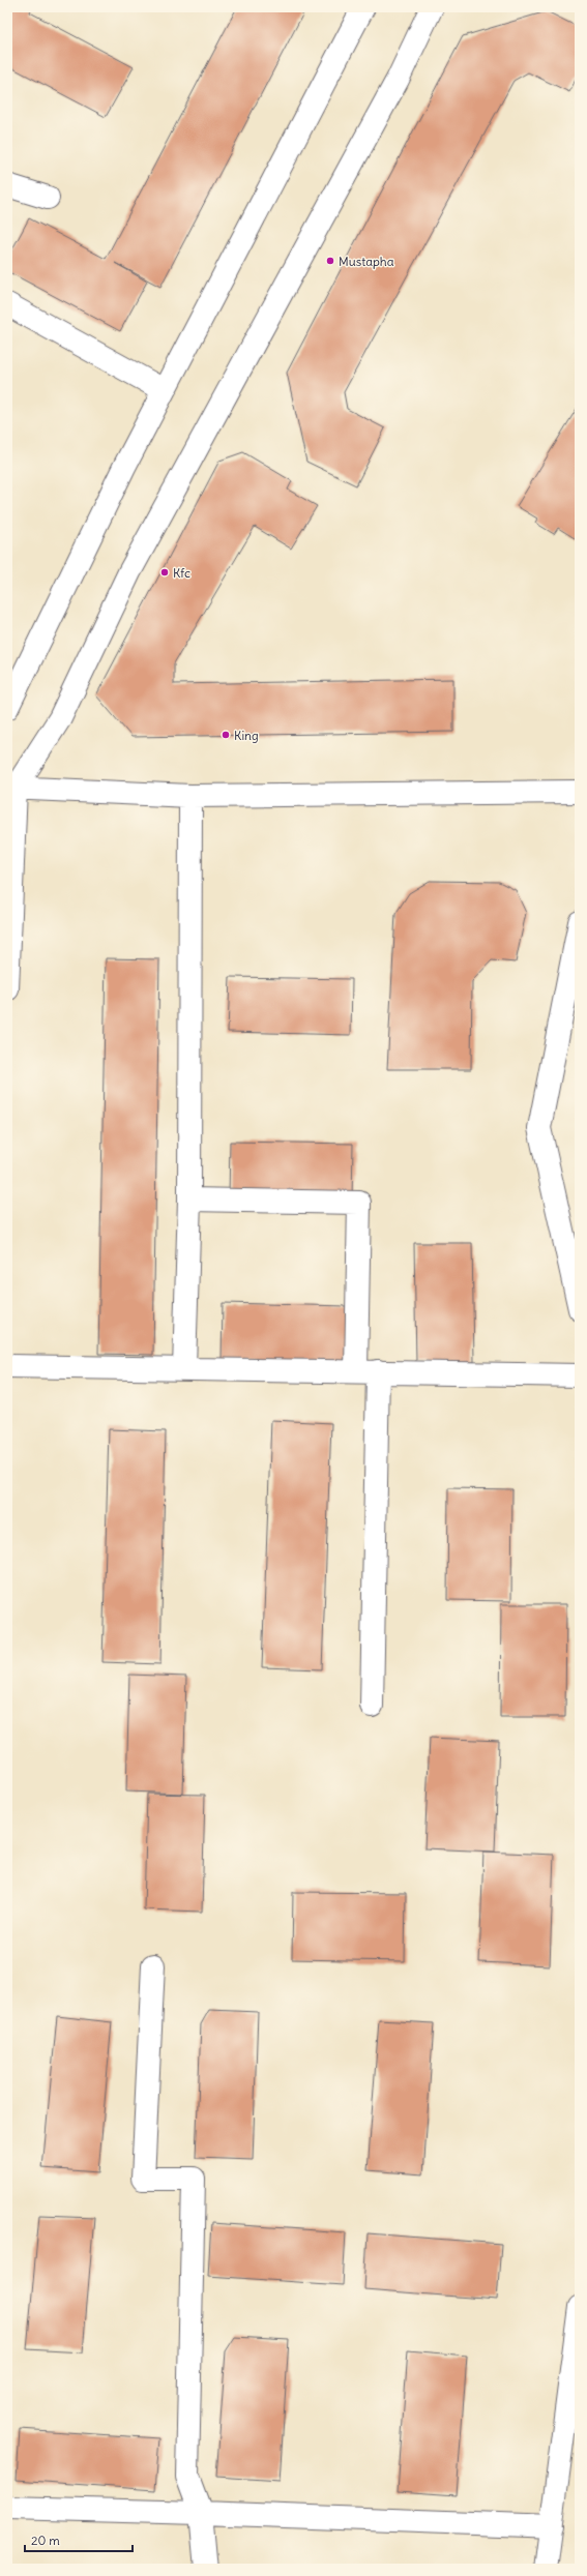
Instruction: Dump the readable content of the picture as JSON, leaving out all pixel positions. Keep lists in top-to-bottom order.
{
  "places": ["Mustapha", "Kfc", "King"],
  "scale_bar": "20 m"
}
